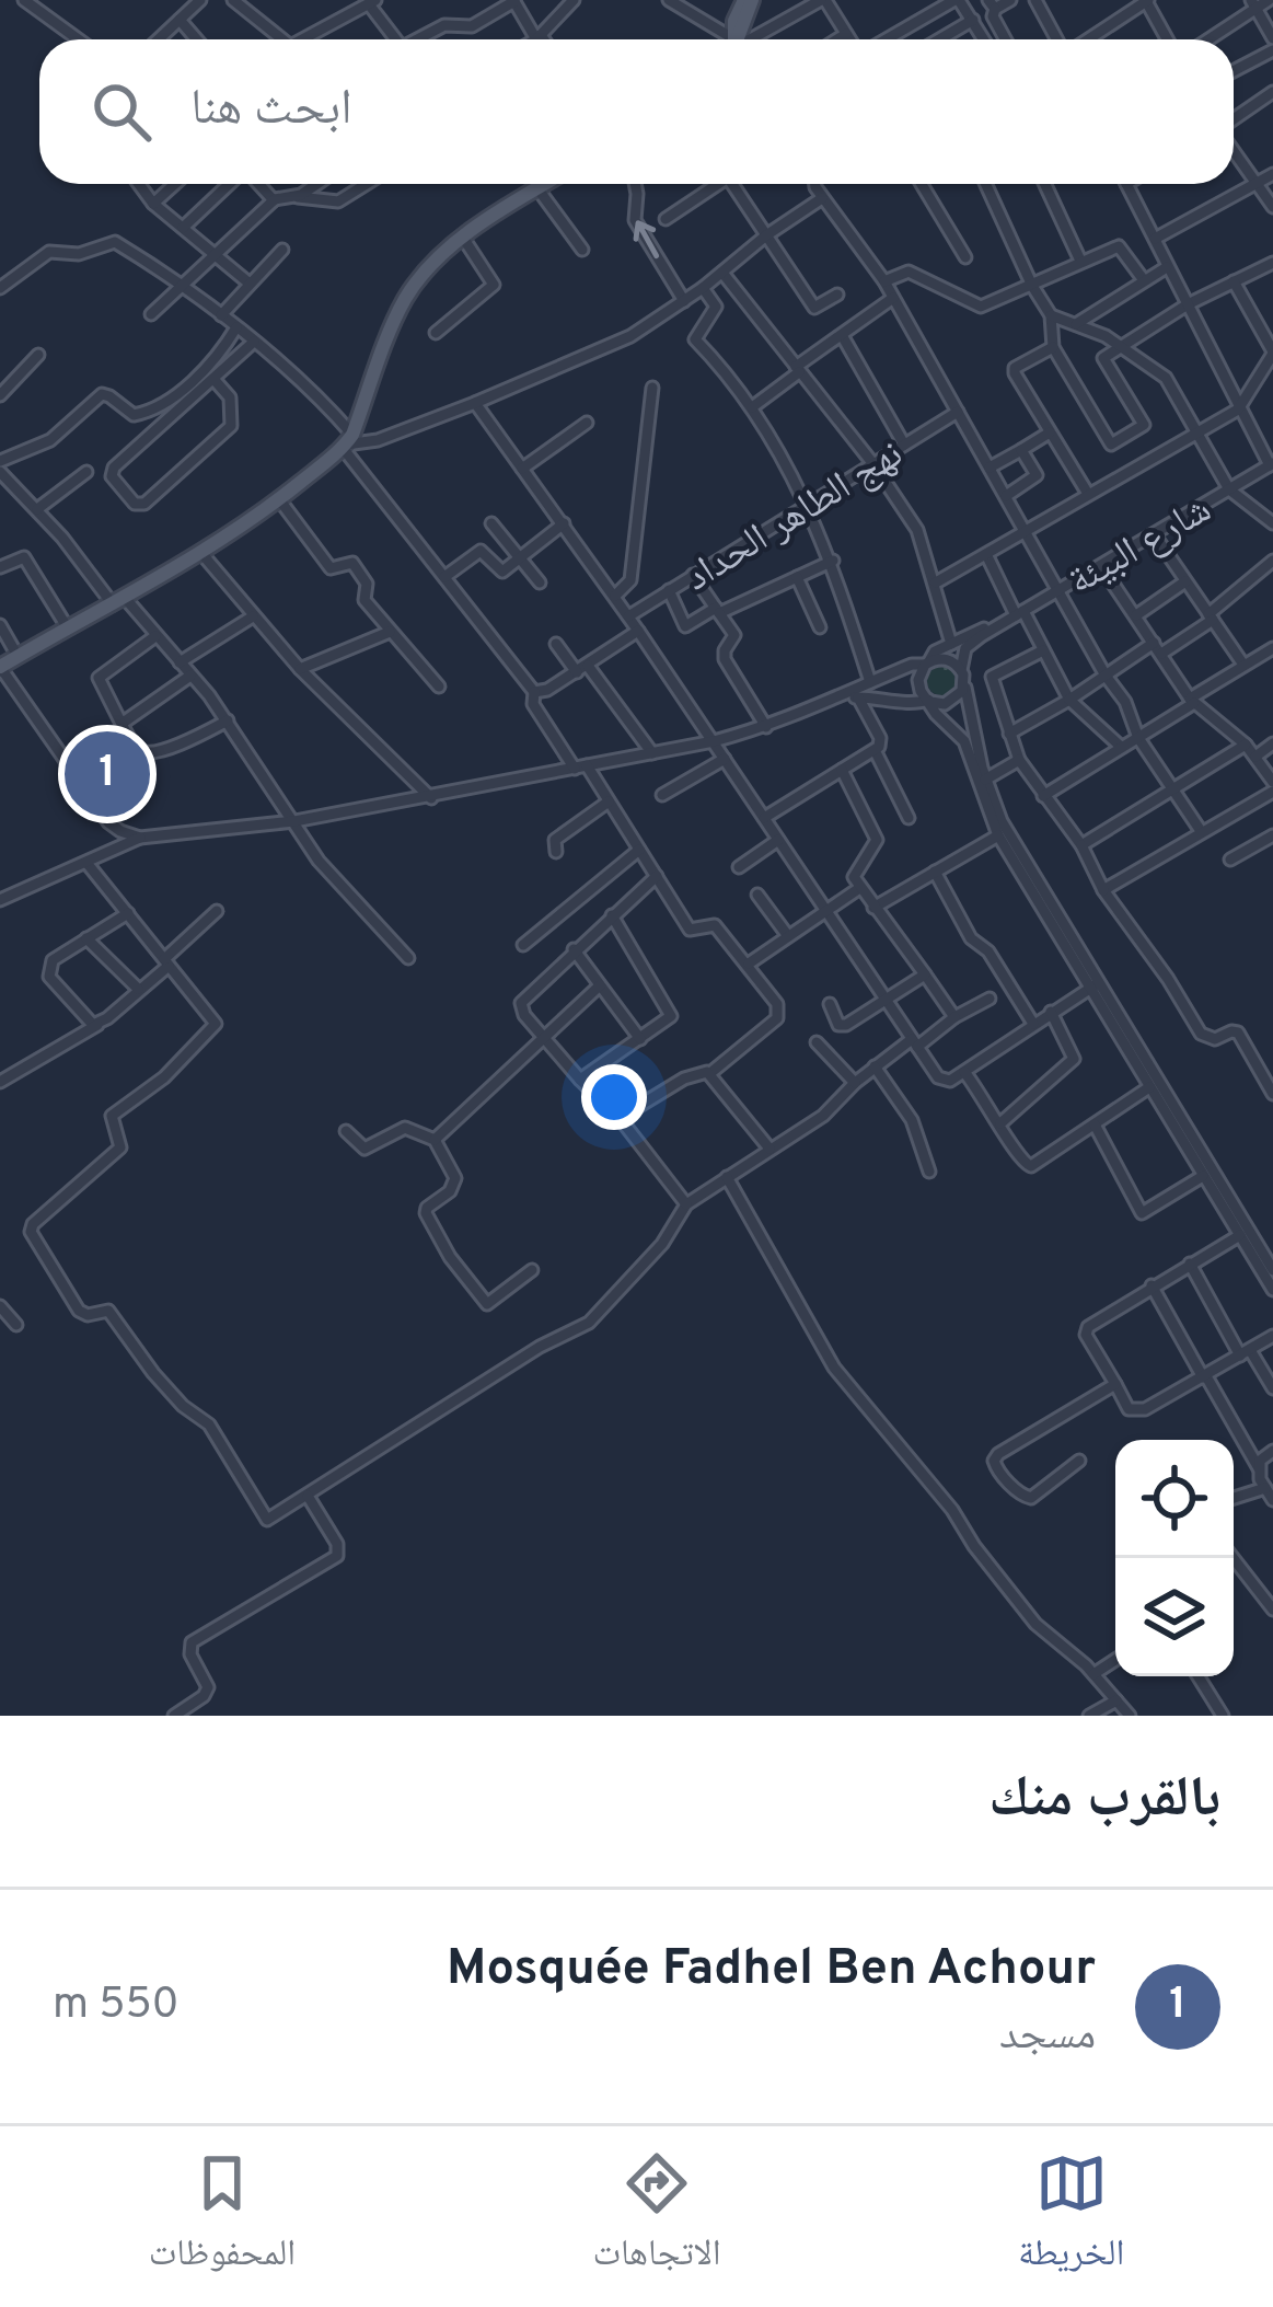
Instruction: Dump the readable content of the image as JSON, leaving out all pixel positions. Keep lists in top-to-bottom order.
{
  "streets": {
    "street": ["نهج الطاهر الحداد", "شارع البيئة"]
  },
  "page": {
    "search": "ابحث هنا",
    "pins": "1",
    "heading": "بالقرب منك",
    "list": [
      {
        "mark": "1",
        "name": "Mosquée Fadhel Ben Achour",
        "note": "مسجد",
        "value": "550 m"
      }
    ],
    "nav": ["الخريطة", "الاتجاهات", "المحفوظات"]
  }
}
